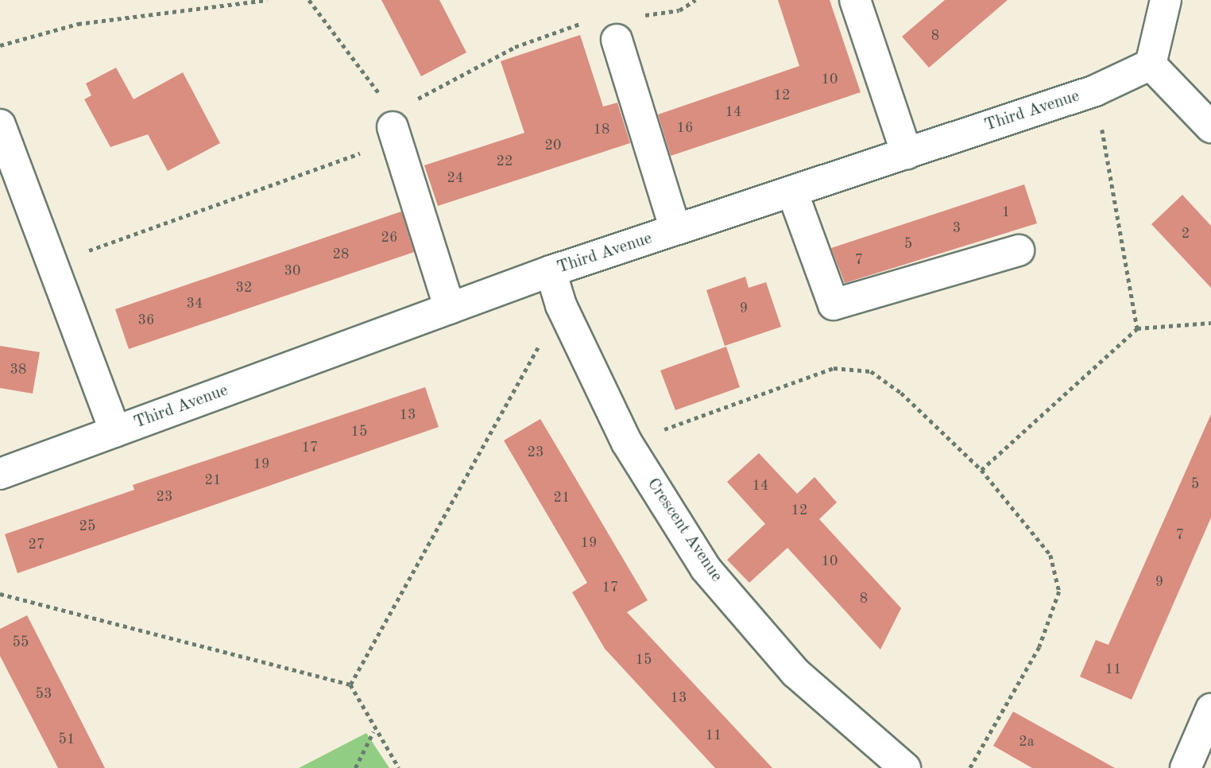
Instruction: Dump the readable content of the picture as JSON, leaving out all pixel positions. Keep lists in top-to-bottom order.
{
  "streets": {
    "street": ["Third Avenue", "Crescent Avenue"]
  },
  "crossings": [
    ["Third Avenue", "Crescent Avenue"]
  ],
  "house_numbers": [
    "8",
    "10",
    "12",
    "14",
    "16",
    "18",
    "20",
    "22",
    "24",
    "1",
    "3",
    "2",
    "26",
    "5",
    "28",
    "7",
    "30",
    "32",
    "34",
    "9",
    "36",
    "38",
    "13",
    "15",
    "17",
    "23",
    "19",
    "21",
    "5",
    "14",
    "23",
    "21",
    "12",
    "25",
    "7",
    "19",
    "27",
    "10",
    "9",
    "17",
    "8",
    "55",
    "15",
    "11",
    "53",
    "13",
    "11",
    "51",
    "2a"
  ]
}
